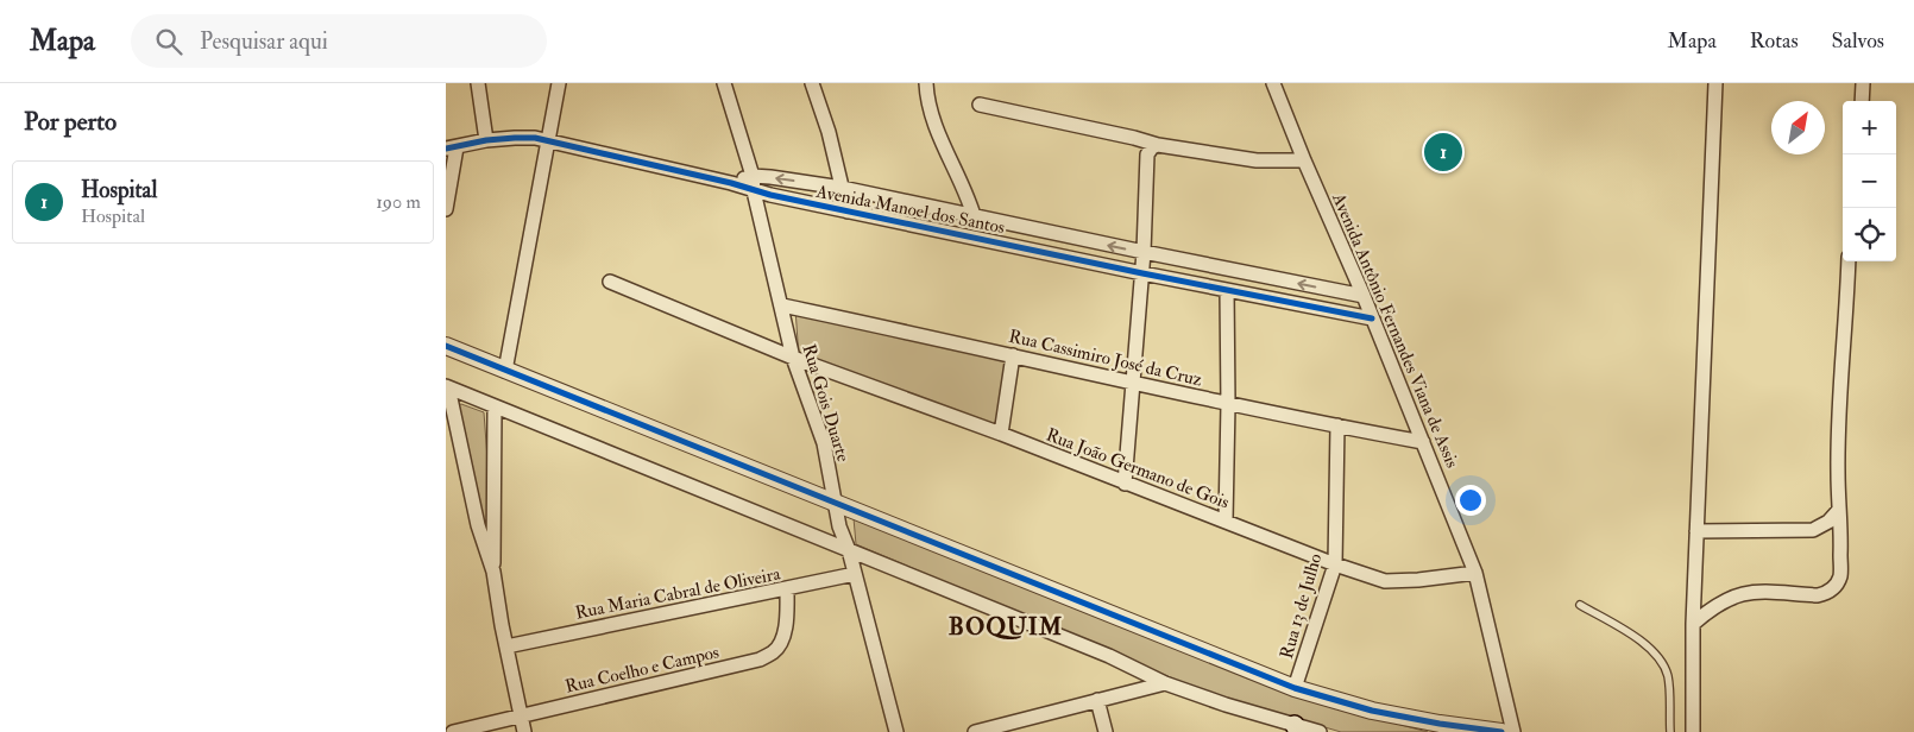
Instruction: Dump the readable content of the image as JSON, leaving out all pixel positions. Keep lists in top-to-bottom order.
{
  "streets": {
    "street": [
      "Avenida Manoel dos Santos",
      "Avenida Antônio Fernandes Viana de Assis",
      "Rua Cassimiro José da Cruz",
      "Rua Gois Duarte",
      "Rua João Germano de Gois",
      "Rua Maria Cabral de Oliveira",
      "Rua 13 de Julho",
      "Rua Coelho e Campos"
    ]
  },
  "crossings": [
    ["Avenida Manoel dos Santos", "Avenida Antônio Fernandes Viana de Assis"],
    ["Avenida Manoel dos Santos", "Rua Gois Duarte"],
    ["Avenida Antônio Fernandes Viana de Assis", "Rua Cassimiro José da Cruz"],
    ["Avenida Antônio Fernandes Viana de Assis", "Rua João Germano de Gois"],
    ["Rua Cassimiro José da Cruz", "Rua Gois Duarte"],
    ["Rua Cassimiro José da Cruz", "Rua 13 de Julho"],
    ["Rua Gois Duarte", "Rua João Germano de Gois"],
    ["Rua Gois Duarte", "Rua Maria Cabral de Oliveira"],
    ["Rua João Germano de Gois", "Rua 13 de Julho"],
    ["Rua Maria Cabral de Oliveira", "Rua Coelho e Campos"]
  ],
  "districts": ["BOQUIM"],
  "north": "top right",
  "page": {
    "header": "Mapa",
    "search": "Pesquisar aqui",
    "nav": ["Mapa", "Rotas", "Salvos"],
    "heading": "Por perto",
    "map_buttons": ["+", "−"],
    "pins": "1",
    "list": [
      {
        "mark": "1",
        "name": "Hospital",
        "note": "Hospital",
        "value": "190 m"
      }
    ]
  }
}
